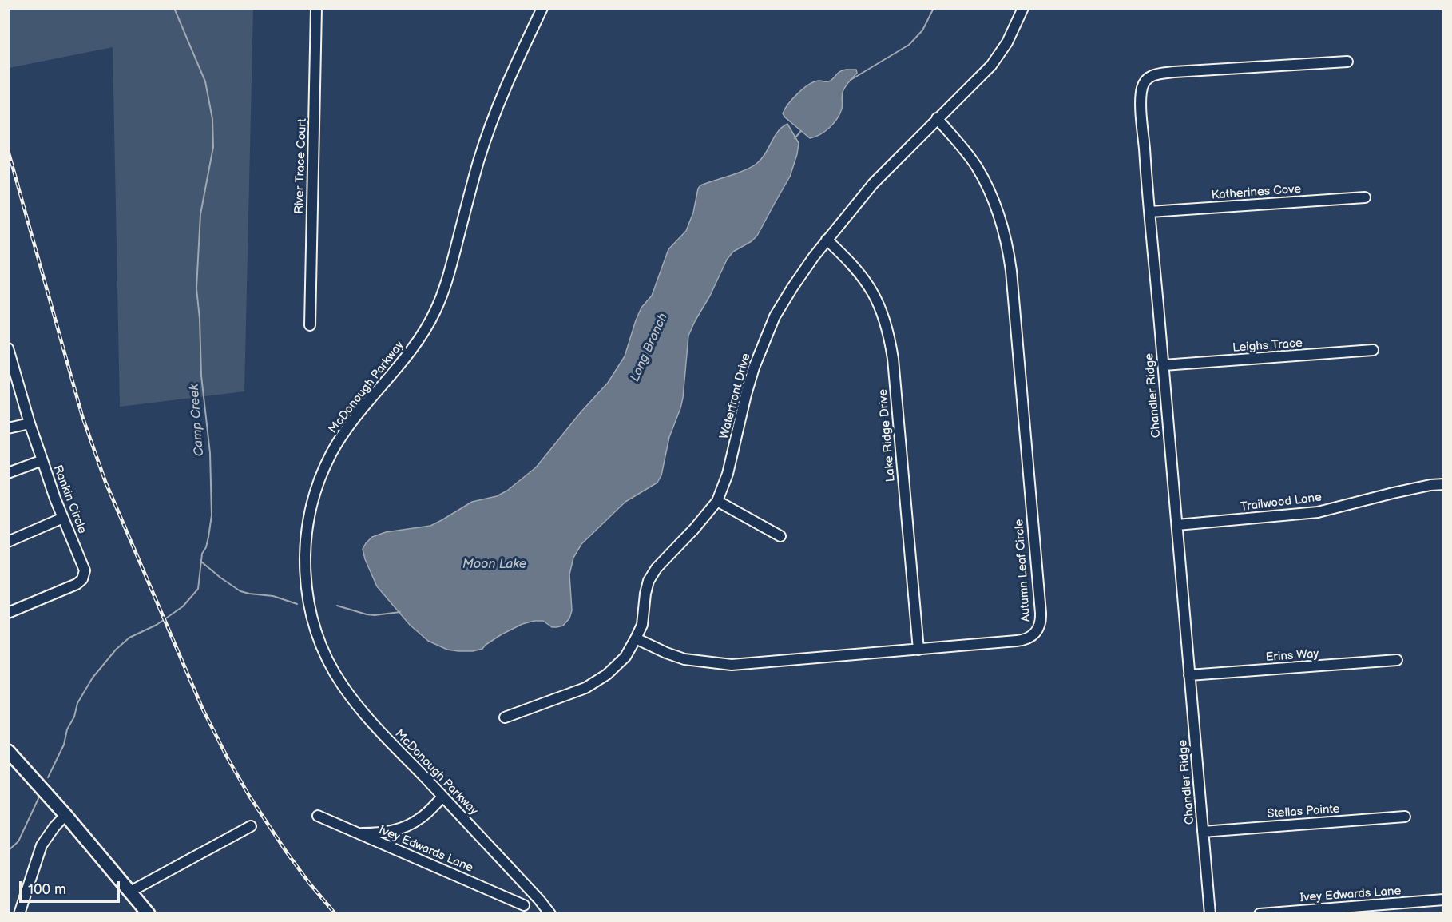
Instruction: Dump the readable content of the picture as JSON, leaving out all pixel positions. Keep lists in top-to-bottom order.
{
  "streets": {
    "street": [
      "River Trace Court",
      "Katherines Cove",
      "Leighs Trace",
      "McDonough Parkway",
      "Chandler Ridge",
      "Waterfront Drive",
      "Lake Ridge Drive",
      "Rankin Circle",
      "Trailwood Lane",
      "Autumn Leaf Circle",
      "Erins Way",
      "Stellas Pointe",
      "Ivey Edwards Lane"
    ]
  },
  "crossings": [
    ["Katherines Cove", "Chandler Ridge"],
    ["Leighs Trace", "Chandler Ridge"],
    ["Chandler Ridge", "Trailwood Lane"],
    ["Chandler Ridge", "Erins Way"],
    ["Chandler Ridge", "Stellas Pointe"],
    ["Waterfront Drive", "Lake Ridge Drive"],
    ["Waterfront Drive", "Autumn Leaf Circle"],
    ["Lake Ridge Drive", "Autumn Leaf Circle"]
  ],
  "water": ["Long Branch", "Camp Creek", "Moon Lake"],
  "scale_bar": "100 m"
}
